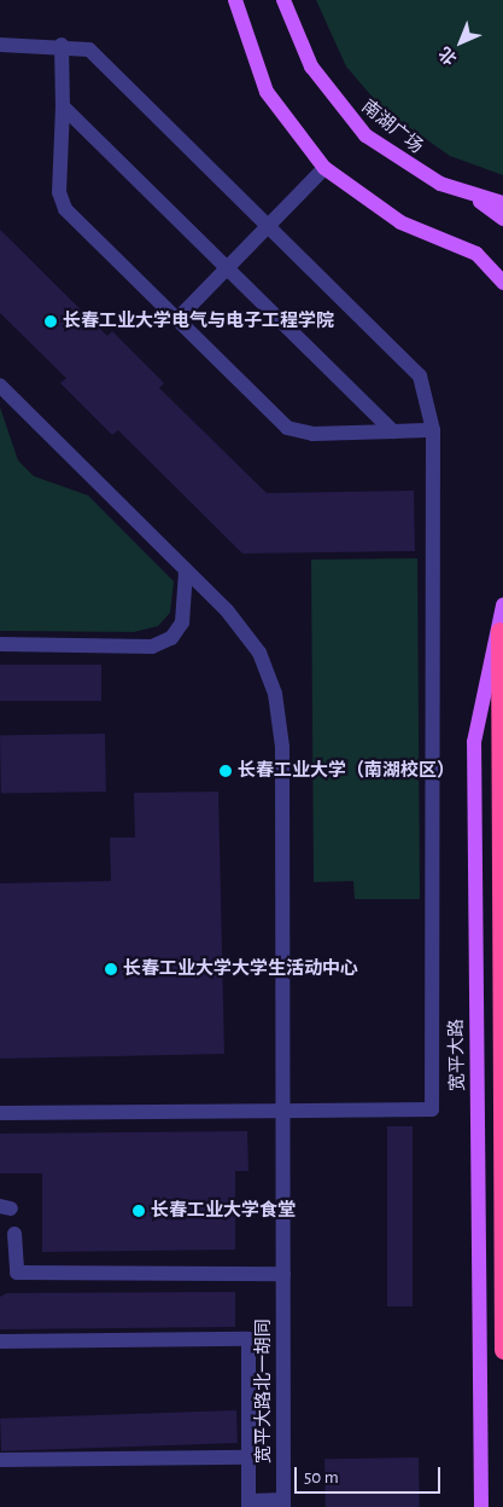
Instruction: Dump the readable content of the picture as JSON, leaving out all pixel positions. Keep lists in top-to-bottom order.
{
  "streets": {
    "main road": ["南湖广场", "宽平大路"],
    "street": ["宽平大路北一胡同"]
  },
  "places": [
    "长春工业大学电气与电子工程学院",
    "长春工业大学（南湖校区）",
    "长春工业大学大学生活动中心",
    "长春工业大学食堂"
  ],
  "scale_bar": "50 m",
  "north": "bottom left"
}
